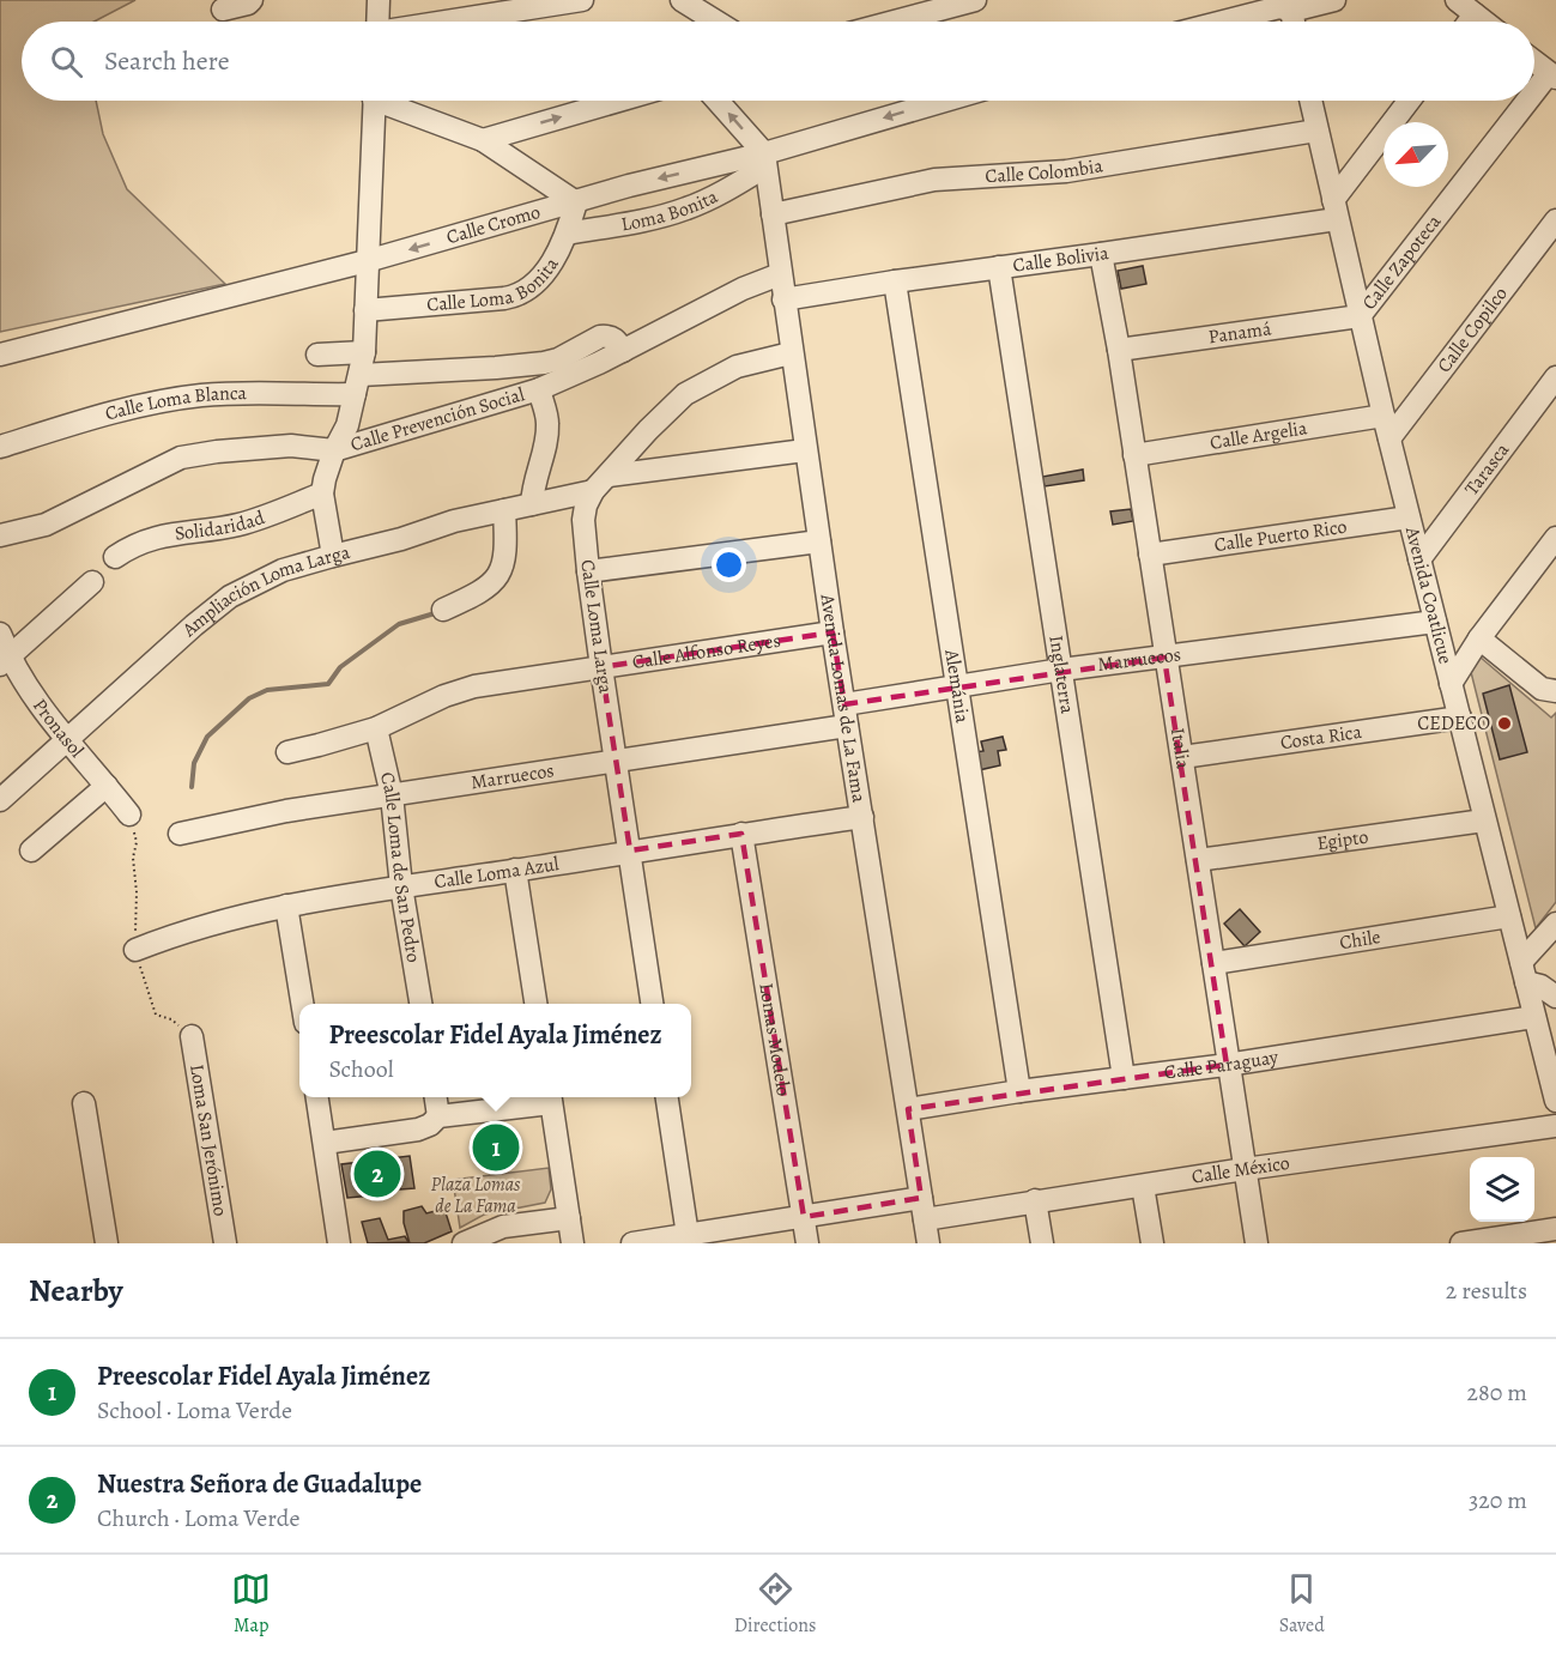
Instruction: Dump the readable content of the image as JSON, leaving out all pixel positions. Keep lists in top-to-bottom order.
{
  "streets": {
    "street": [
      "Calle Colombia",
      "Loma Bonita",
      "Calle Cromo",
      "Calle Bolivia",
      "Calle Zapoteca",
      "Calle Loma Bonita",
      "Calle Copilco",
      "Panamá",
      "Calle Loma Blanca",
      "Calle Prevención Social",
      "Calle Argelia",
      "Tarasca",
      "Solidaridad",
      "Calle Puerto Rico",
      "Ampliación Loma Larga",
      "Avenida Coatlicue",
      "Calle Loma Larga",
      "Calle Alfonso Reyes",
      "Marruecos",
      "Inglaterra",
      "Alemánia",
      "Avenida Lomas de La Fama",
      "Pronasol",
      "Costa Rica",
      "Italia",
      "Egipto",
      "Calle Loma de San Pedro",
      "Calle Loma Azul",
      "Chile",
      "Lomas Modelo",
      "Calle Paraguay",
      "Loma San Jerónimo",
      "Calle México"
    ]
  },
  "crossings": [
    ["Calle Colombia", "Avenida Coatlicue"],
    ["Calle Colombia", "Avenida Lomas de La Fama"],
    ["Loma Bonita", "Calle Cromo"],
    ["Loma Bonita", "Calle Loma Bonita"],
    ["Loma Bonita", "Avenida Lomas de La Fama"],
    ["Calle Cromo", "Calle Loma Bonita"],
    ["Calle Cromo", "Avenida Lomas de La Fama"],
    ["Calle Bolivia", "Avenida Coatlicue"],
    ["Calle Bolivia", "Inglaterra"],
    ["Calle Bolivia", "Alemánia"],
    ["Calle Bolivia", "Avenida Lomas de La Fama"],
    ["Calle Bolivia", "Italia"],
    ["Calle Zapoteca", "Panamá"],
    ["Calle Zapoteca", "Avenida Coatlicue"],
    ["Calle Copilco", "Avenida Coatlicue"],
    ["Panamá", "Avenida Coatlicue"],
    ["Panamá", "Italia"],
    ["Calle Loma Blanca", "Calle Prevención Social"],
    ["Calle Prevención Social", "Avenida Lomas de La Fama"],
    ["Calle Argelia", "Avenida Coatlicue"],
    ["Calle Argelia", "Italia"],
    ["Tarasca", "Avenida Coatlicue"],
    ["Calle Puerto Rico", "Avenida Coatlicue"],
    ["Calle Puerto Rico", "Italia"],
    ["Ampliación Loma Larga", "Calle Loma Larga"],
    ["Ampliación Loma Larga", "Avenida Lomas de La Fama"],
    ["Ampliación Loma Larga", "Pronasol"],
    ["Avenida Coatlicue", "Marruecos"],
    ["Avenida Coatlicue", "Costa Rica"],
    ["Avenida Coatlicue", "Egipto"],
    ["Avenida Coatlicue", "Chile"],
    ["Avenida Coatlicue", "Calle Paraguay"],
    ["Calle Loma Larga", "Calle Alfonso Reyes"],
    ["Calle Loma Larga", "Marruecos"],
    ["Calle Loma Larga", "Avenida Lomas de La Fama"],
    ["Calle Loma Larga", "Calle Loma Azul"],
    ["Calle Alfonso Reyes", "Avenida Lomas de La Fama"],
    ["Calle Alfonso Reyes", "Calle Loma de San Pedro"],
    ["Marruecos", "Inglaterra"],
    ["Marruecos", "Alemánia"],
    ["Marruecos", "Avenida Lomas de La Fama"],
    ["Marruecos", "Italia"],
    ["Marruecos", "Calle Loma de San Pedro"],
    ["Inglaterra", "Calle Paraguay"],
    ["Alemánia", "Calle Paraguay"],
    ["Avenida Lomas de La Fama", "Calle Loma Azul"],
    ["Avenida Lomas de La Fama", "Calle Paraguay"],
    ["Avenida Lomas de La Fama", "Calle México"],
    ["Costa Rica", "Italia"],
    ["Italia", "Egipto"],
    ["Italia", "Chile"],
    ["Italia", "Calle Paraguay"],
    ["Italia", "Calle México"],
    ["Calle Loma de San Pedro", "Calle Loma Azul"],
    ["Calle Loma Azul", "Lomas Modelo"],
    ["Lomas Modelo", "Calle México"]
  ],
  "one_way": ["Calle Cromo"],
  "parks": ["Plaza Lomas de La Fama"],
  "places": ["CEDECO"],
  "north": "bottom left",
  "page": {
    "search": "Search here",
    "popup": ["Preescolar Fidel Ayala Jiménez", "School"],
    "pins": ["1", "2"],
    "heading": ["Nearby", "2 results"],
    "list": [
      {
        "mark": "1",
        "name": "Preescolar Fidel Ayala Jiménez",
        "note": "School · Loma Verde",
        "value": "280 m"
      },
      {
        "mark": "2",
        "name": "Nuestra Señora de Guadalupe",
        "note": "Church · Loma Verde",
        "value": "320 m"
      }
    ],
    "nav": ["Map", "Directions", "Saved"]
  }
}
